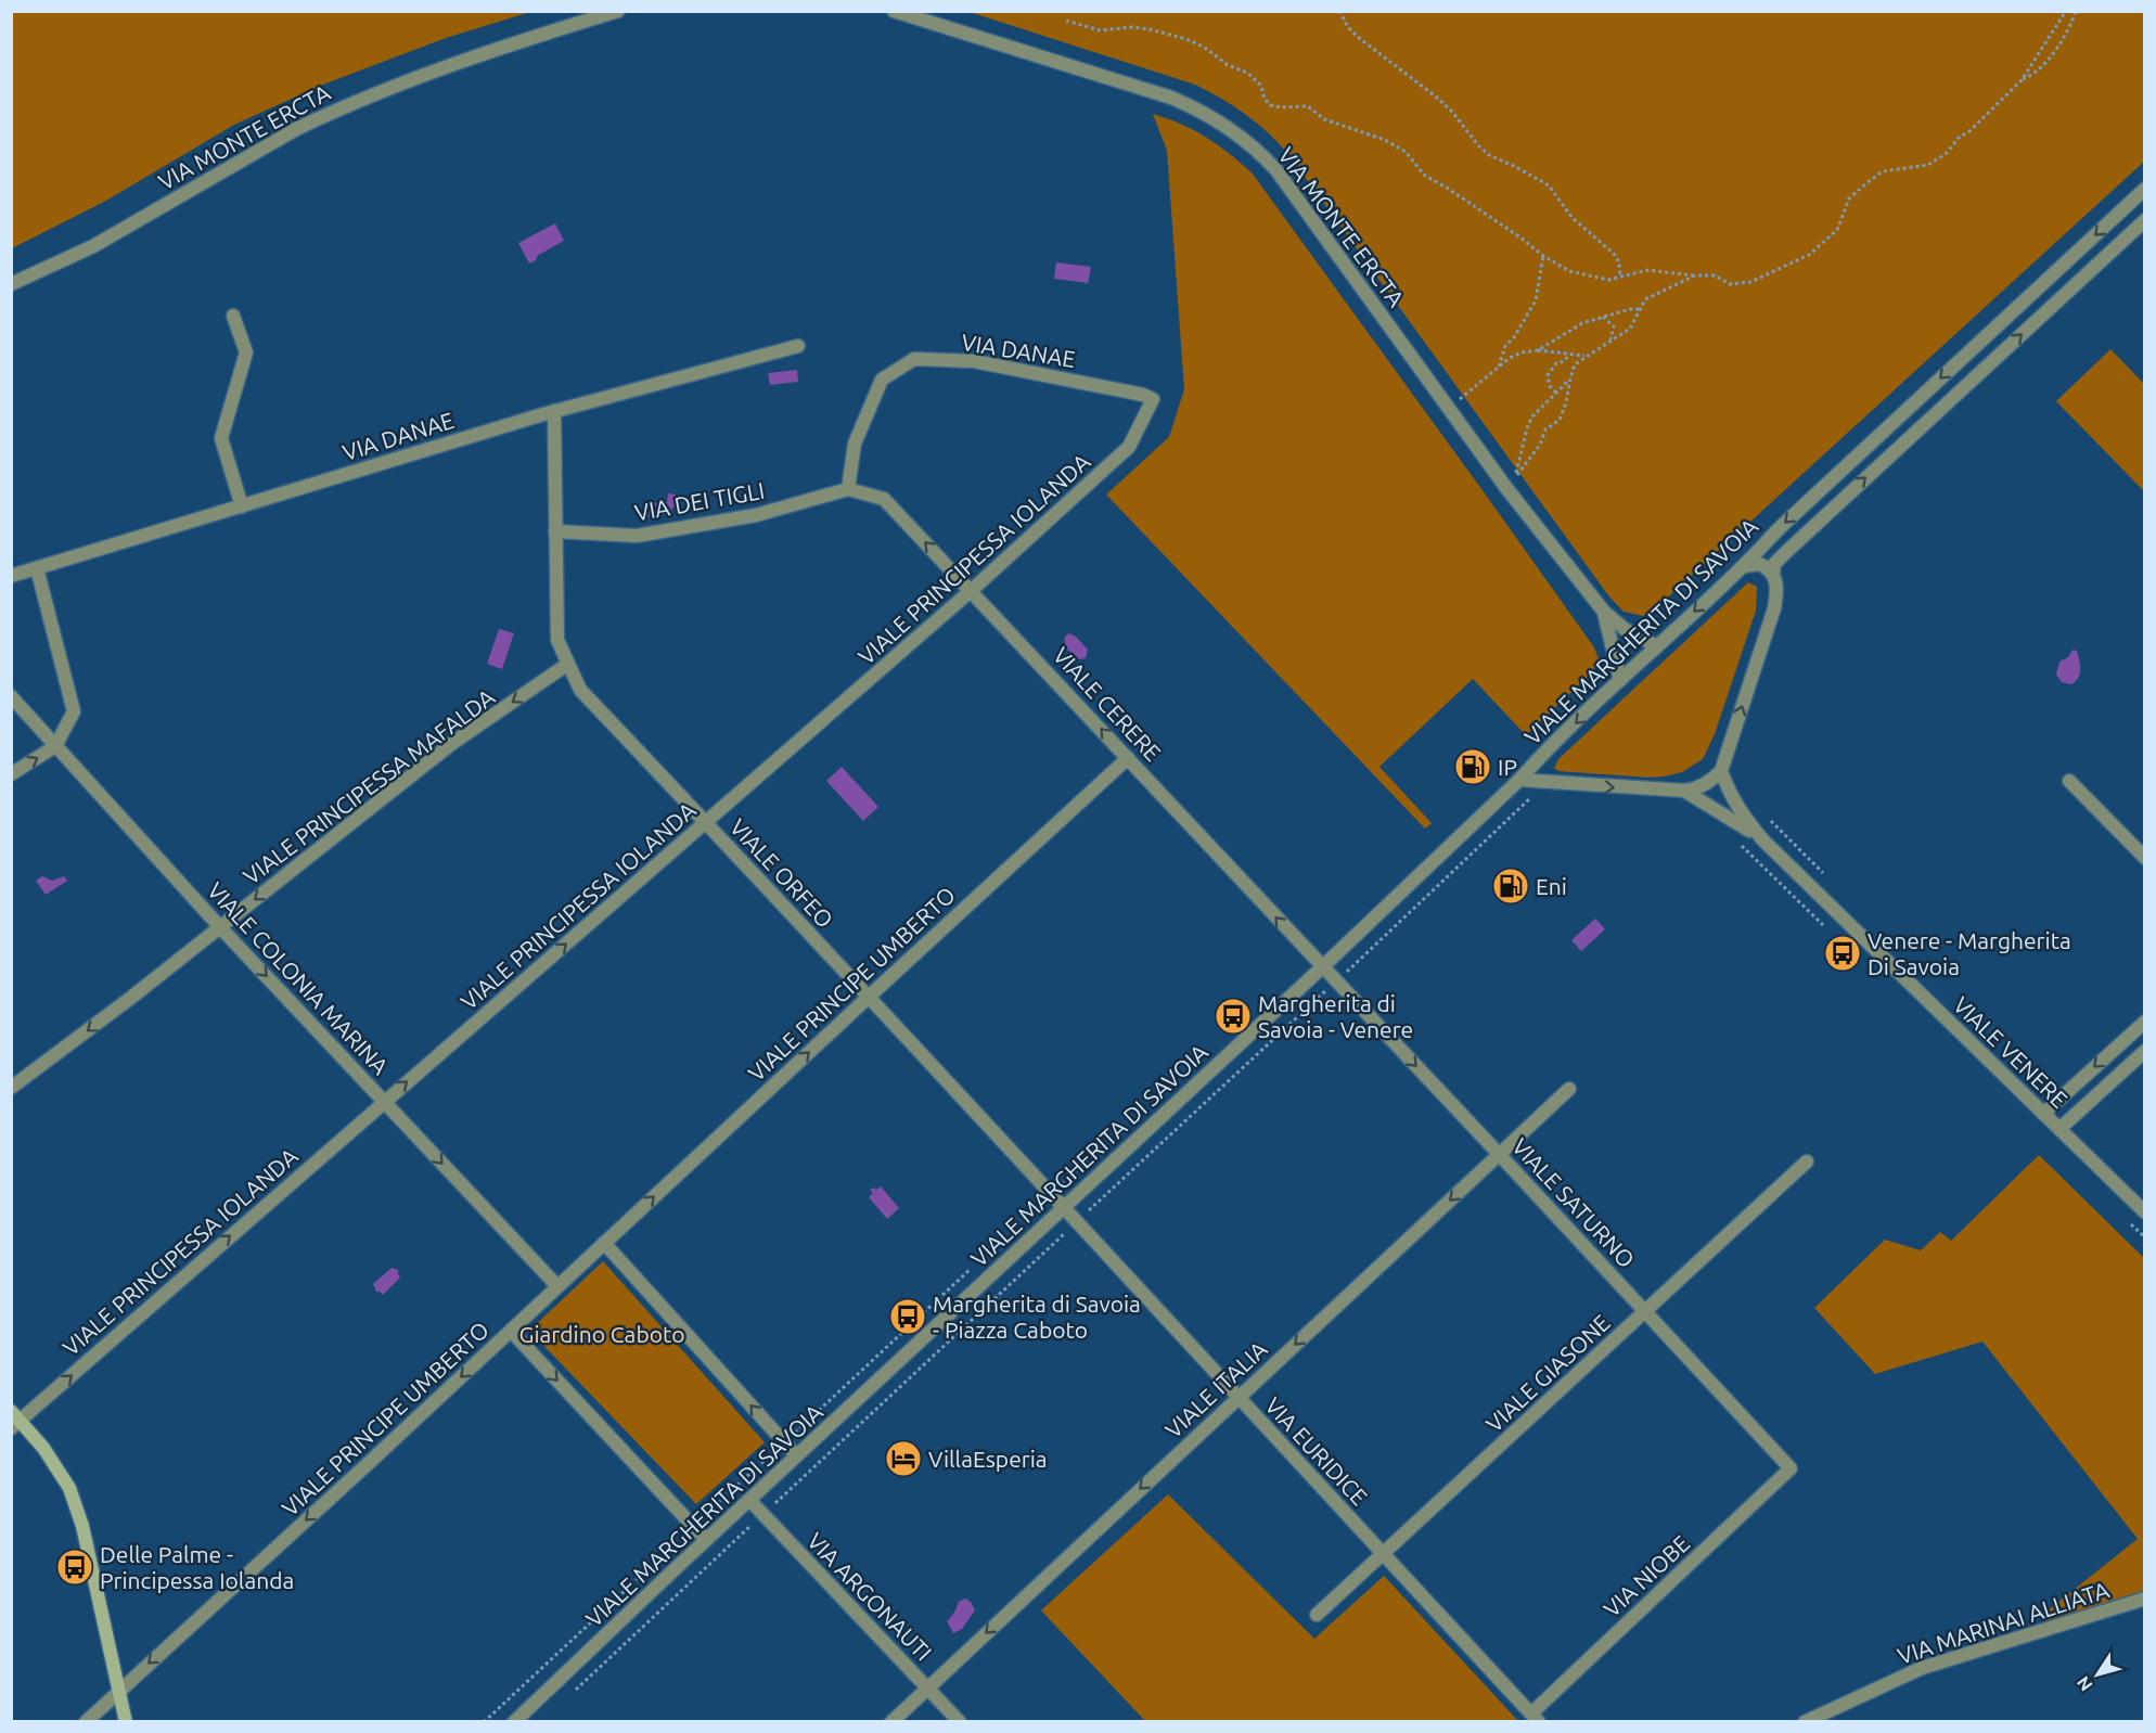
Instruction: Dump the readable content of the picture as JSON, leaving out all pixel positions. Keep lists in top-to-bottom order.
{
  "streets": {
    "street": [
      "VIA MONTE ERCTA",
      "VIA DANAE",
      "VIA DEI TIGLI",
      "VIALE PRINCIPESSA IOLANDA",
      "VIALE MARGHERITA DI SAVOIA",
      "VIALE CERERE",
      "VIALE PRINCIPESSA MAFALDA",
      "VIALE ORFEO",
      "VIALE COLONIA MARINA",
      "VIALE PRINCIPE UMBERTO",
      "VIALE VENERE",
      "VIALE SATURNO",
      "VIALE GIASONE",
      "VIALE ITALIA",
      "VIA EURIDICE",
      "VIA NIOBE",
      "VIA ARGONAUTI",
      "VIA MARINAI ALLIATA"
    ]
  },
  "crossings": [
    ["VIA DANAE", "VIA DEI TIGLI"],
    ["VIA DANAE", "VIALE PRINCIPESSA IOLANDA"],
    ["VIA DANAE", "VIALE CERERE"],
    ["VIA DANAE", "VIALE ORFEO"],
    ["VIA DEI TIGLI", "VIALE CERERE"],
    ["VIA DEI TIGLI", "VIALE ORFEO"],
    ["VIALE PRINCIPESSA IOLANDA", "VIALE CERERE"],
    ["VIALE PRINCIPESSA IOLANDA", "VIALE ORFEO"],
    ["VIALE PRINCIPESSA IOLANDA", "VIALE COLONIA MARINA"],
    ["VIALE MARGHERITA DI SAVOIA", "VIALE CERERE"],
    ["VIALE MARGHERITA DI SAVOIA", "VIALE ORFEO"],
    ["VIALE MARGHERITA DI SAVOIA", "VIALE SATURNO"],
    ["VIALE MARGHERITA DI SAVOIA", "VIA EURIDICE"],
    ["VIALE MARGHERITA DI SAVOIA", "VIA ARGONAUTI"],
    ["VIALE CERERE", "VIALE PRINCIPE UMBERTO"],
    ["VIALE CERERE", "VIALE SATURNO"],
    ["VIALE PRINCIPESSA MAFALDA", "VIALE ORFEO"],
    ["VIALE PRINCIPESSA MAFALDA", "VIALE COLONIA MARINA"],
    ["VIALE ORFEO", "VIALE PRINCIPE UMBERTO"],
    ["VIALE ORFEO", "VIA EURIDICE"],
    ["VIALE COLONIA MARINA", "VIALE PRINCIPE UMBERTO"],
    ["VIALE SATURNO", "VIALE GIASONE"],
    ["VIALE SATURNO", "VIALE ITALIA"],
    ["VIALE SATURNO", "VIA NIOBE"],
    ["VIALE GIASONE", "VIA EURIDICE"],
    ["VIALE ITALIA", "VIA EURIDICE"],
    ["VIALE ITALIA", "VIA ARGONAUTI"],
    ["VIA EURIDICE", "VIA NIOBE"]
  ],
  "one_way": [
    "VIALE PRINCIPESSA IOLANDA",
    "VIALE CERERE",
    "VIALE PRINCIPESSA MAFALDA",
    "VIALE COLONIA MARINA",
    "VIALE ITALIA"
  ],
  "parks": ["Giardino Caboto"],
  "places": {
    "fuel station": ["IP", "Eni"],
    "bus stop": [
      "Venere - Margherita Di Savoia",
      "Margherita di Savoia - Venere",
      "Margherita di Savoia - Piazza Caboto",
      "Delle Palme - Principessa Iolanda"
    ],
    "hotel": ["VillaEsperia"]
  },
  "north": "bottom left"
}
